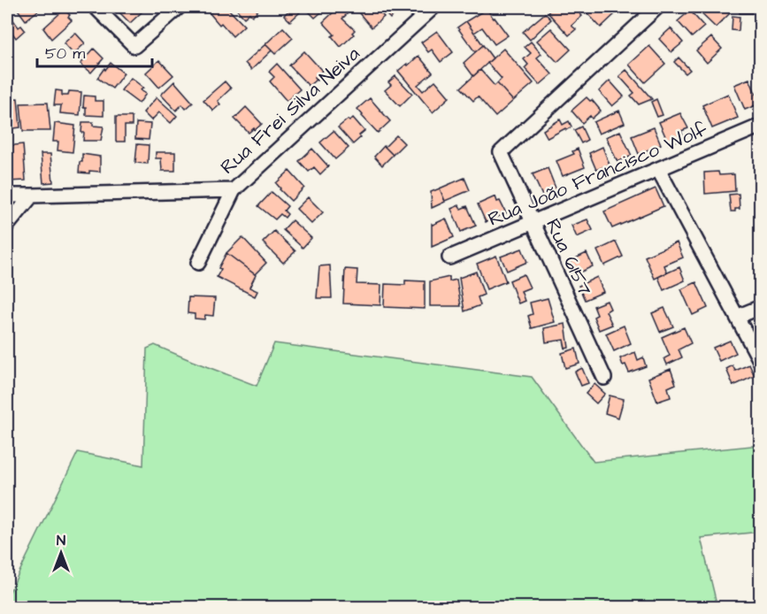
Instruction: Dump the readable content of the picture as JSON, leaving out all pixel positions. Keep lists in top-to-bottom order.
{
  "streets": {
    "street": ["Rua Frei Silva Neiva", "Rua João Francisco Wolf", "Rua 6157"]
  },
  "crossings": [
    ["Rua João Francisco Wolf", "Rua 6157"]
  ],
  "scale_bar": "50 m",
  "north": "top"
}
